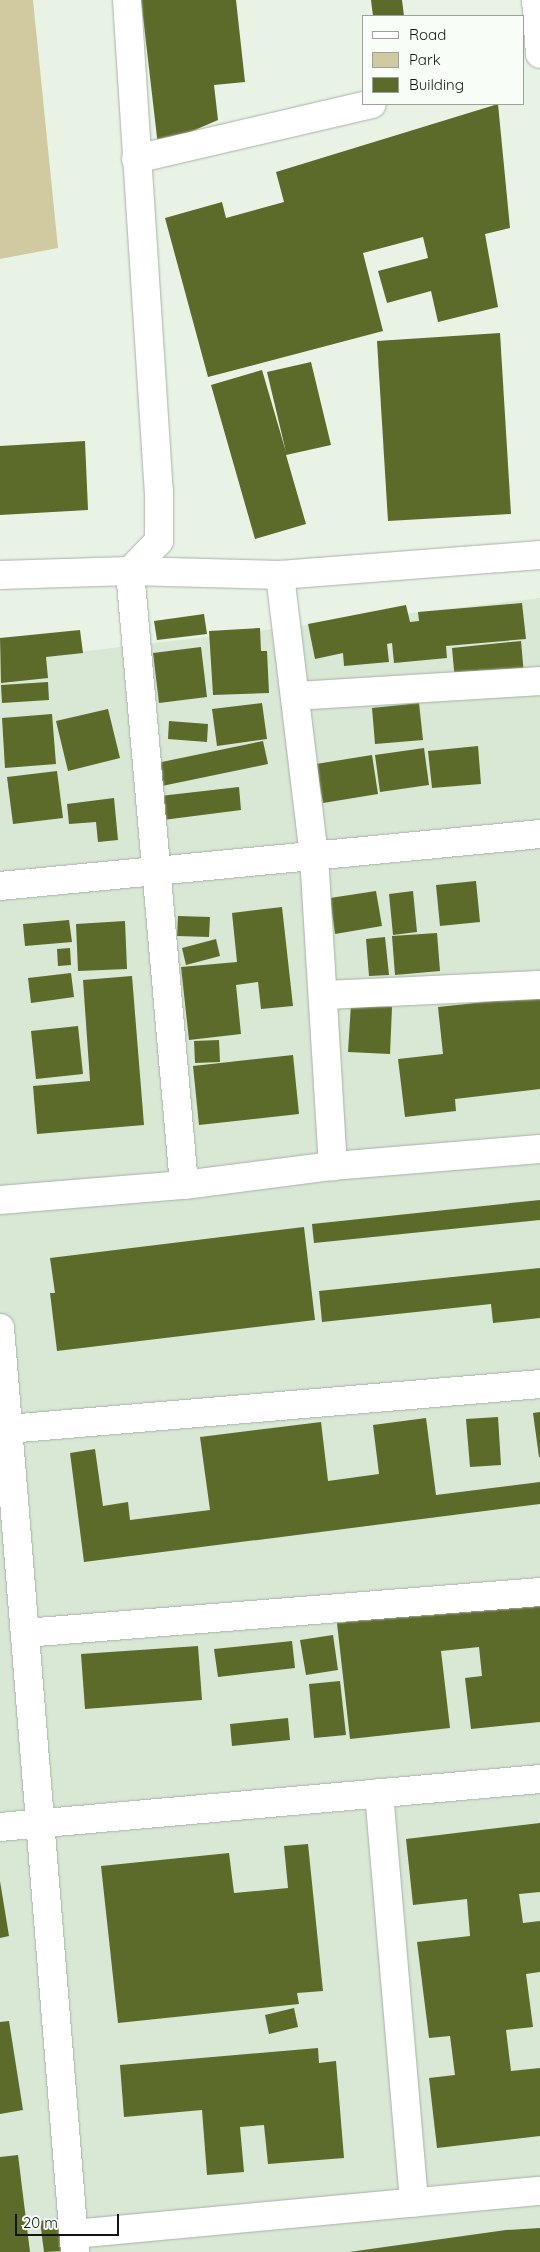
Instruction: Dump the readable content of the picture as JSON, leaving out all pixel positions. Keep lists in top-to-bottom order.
{
  "legend": ["Road", "Park", "Building"],
  "scale_bar": "20 m"
}
